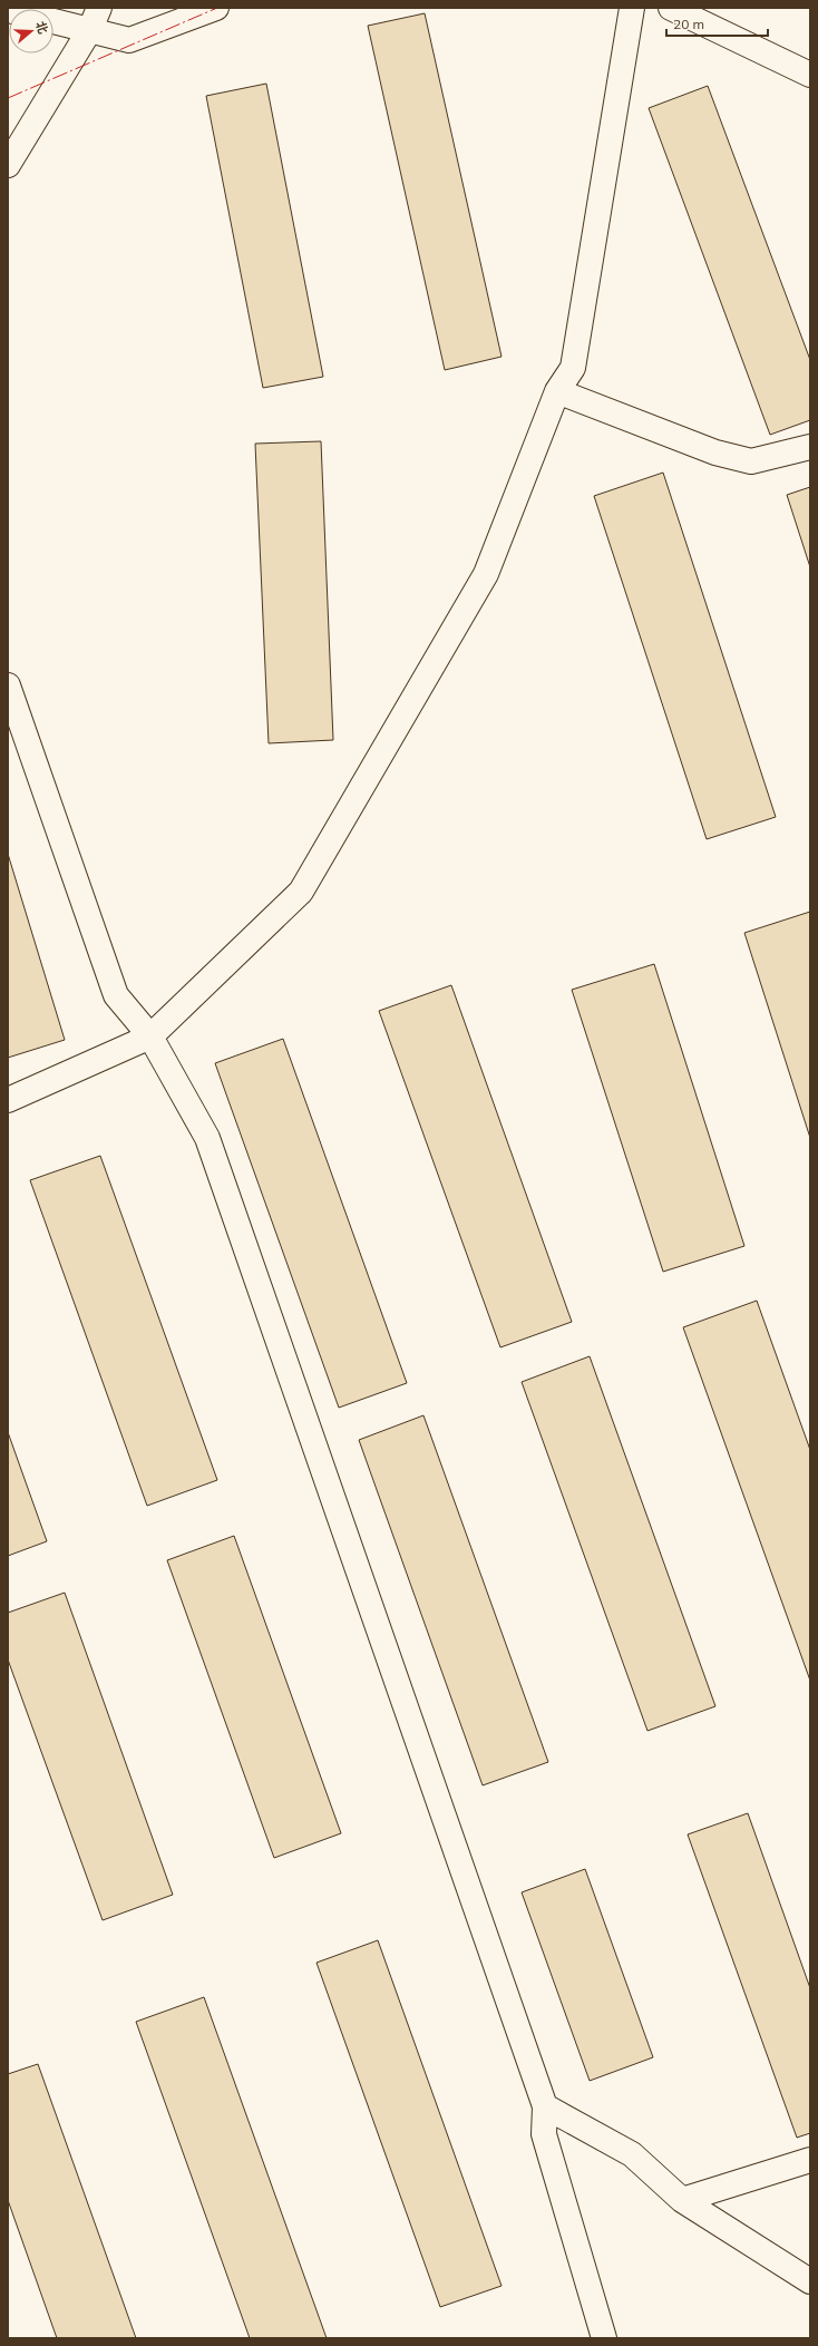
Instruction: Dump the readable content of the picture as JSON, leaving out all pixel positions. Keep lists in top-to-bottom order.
{
  "scale_bar": "20 m",
  "north": "right"
}
